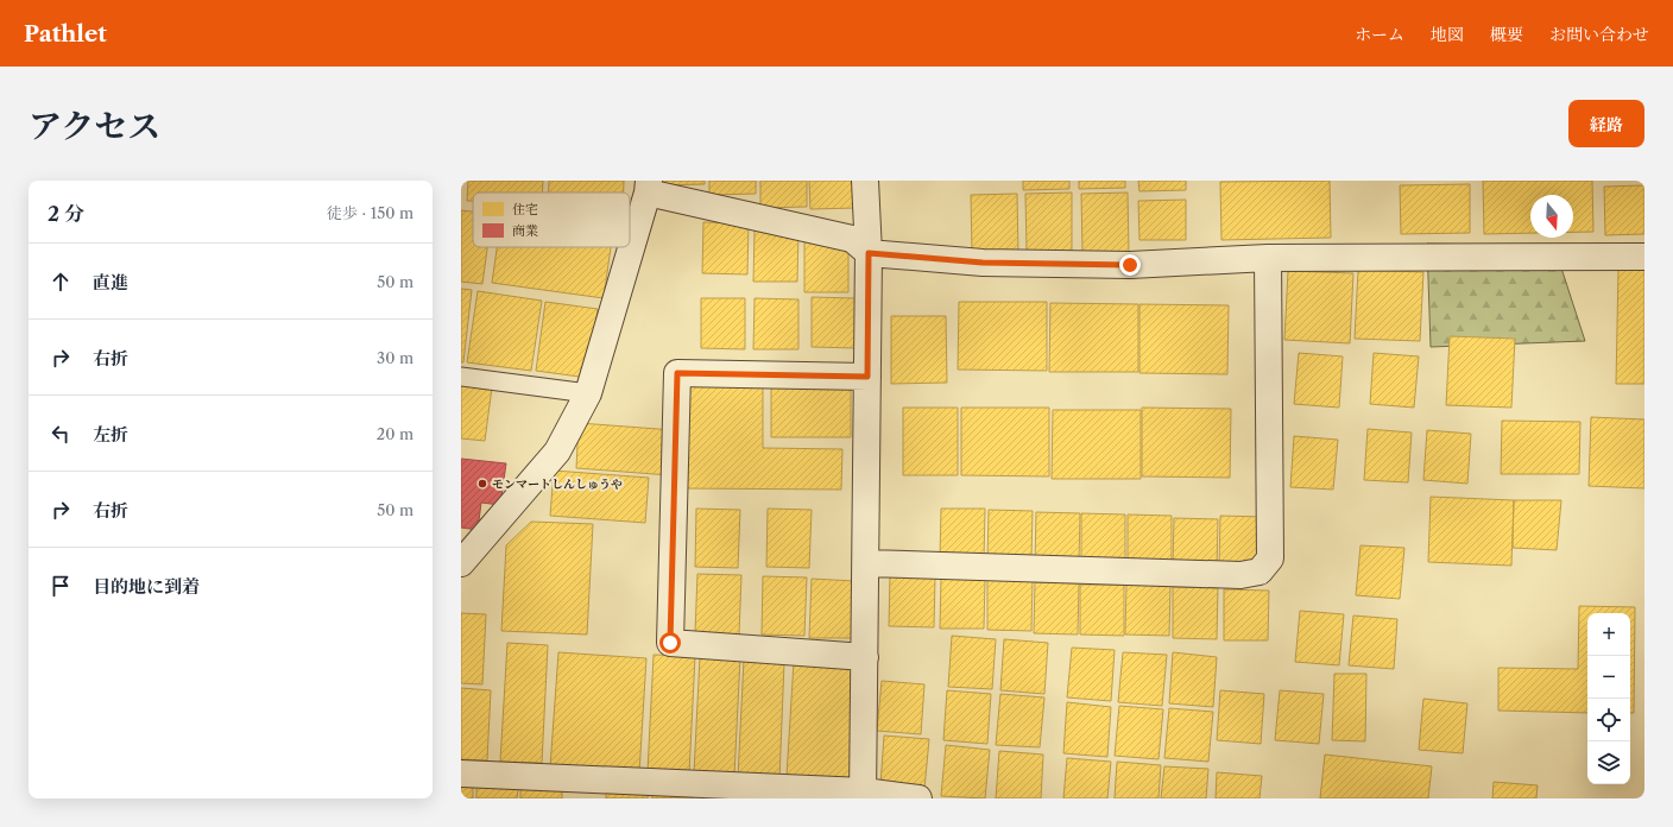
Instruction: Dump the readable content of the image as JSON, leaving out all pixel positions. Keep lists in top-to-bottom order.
{
  "places": ["モンマートしんしゅうや"],
  "legend": ["住宅", "商業"],
  "north": "bottom",
  "page": {
    "header": "Pathlet",
    "nav": [
      "ホーム",
      "地図",
      "概要",
      "お問い合わせ"
    ],
    "title": "アクセス",
    "buttons": "経路",
    "heading": ["2 分", "徒歩 · 150 m"],
    "list": [
      ["直進", "50 m"],
      ["右折", "30 m"],
      ["左折", "20 m"],
      ["右折", "50 m"],
      "目的地に到着"
    ],
    "map_buttons": ["+", "−"]
  }
}
